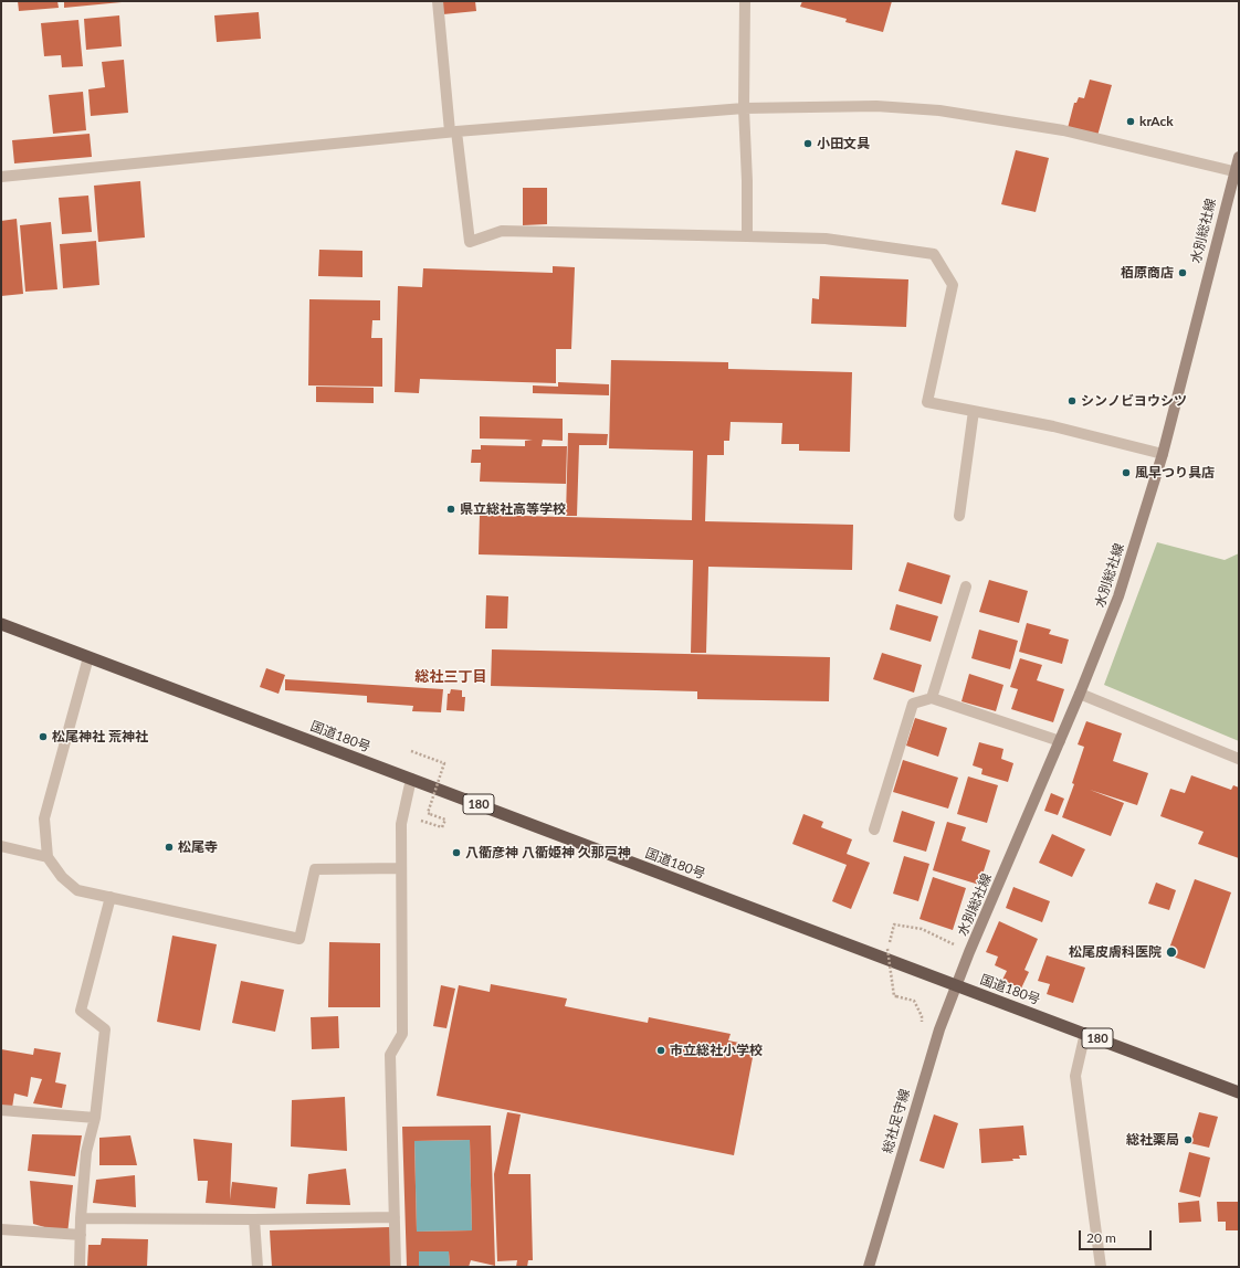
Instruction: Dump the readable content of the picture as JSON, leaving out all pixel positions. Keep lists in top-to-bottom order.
{
  "streets": {
    "highway": ["国道180号", "180"],
    "main road": ["水別総社線", "総社足守線"]
  },
  "crossings": [
    ["水別総社線", "国道180号"],
    ["水別総社線", "総社足守線"],
    ["国道180号", "総社足守線"]
  ],
  "districts": ["総社三丁目"],
  "places": [
    "krAck",
    "小田文具",
    "栢原商店",
    "シンノビヨウシツ",
    "風早つり具店",
    "県立総社高等学校",
    "松尾神社 荒神社",
    "松尾寺",
    "八衢彦神 八衢姫神 久那戸神",
    "松尾皮膚科医院",
    "市立総社小学校",
    "総社薬局"
  ],
  "scale_bar": "20 m"
}
